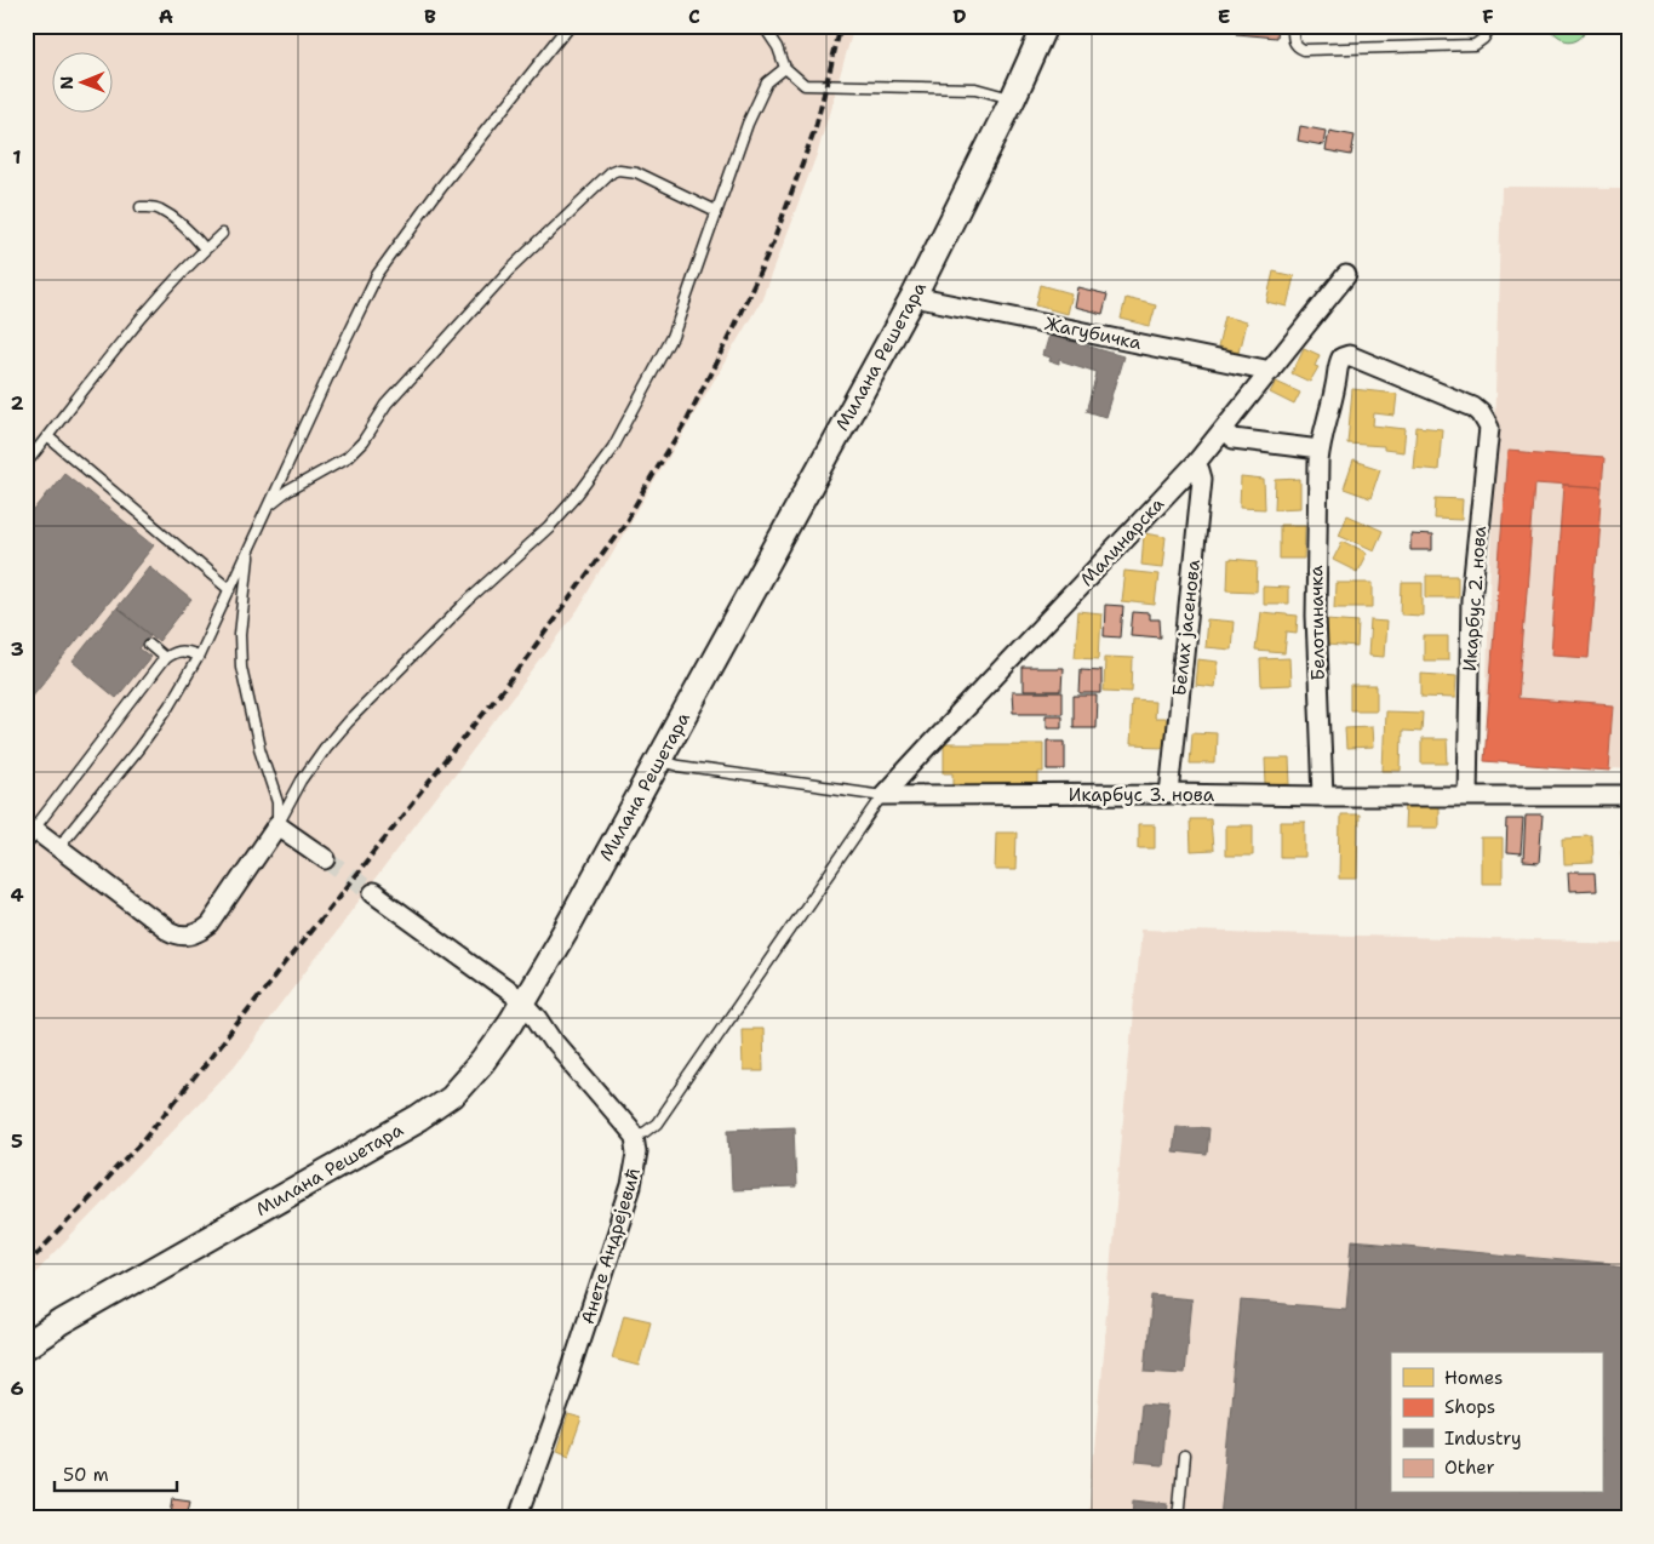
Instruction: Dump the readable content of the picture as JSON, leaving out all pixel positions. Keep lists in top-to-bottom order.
{
  "streets": {
    "street": [
      "Жагубичка",
      "Милана Решетара",
      "Малинарска",
      "Икарбус 2. нова",
      "Белотиначка",
      "Белих јасенова",
      "Икарбус 3. нова",
      "Анете Андрејевић"
    ]
  },
  "crossings": [
    ["Жагубичка", "Милана Решетара"],
    ["Жагубичка", "Малинарска"],
    ["Милана Решетара", "Икарбус 3. нова"],
    ["Малинарска", "Белих јасенова"],
    ["Малинарска", "Икарбус 3. нова"],
    ["Икарбус 2. нова", "Белотиначка"],
    ["Икарбус 2. нова", "Икарбус 3. нова"],
    ["Белотиначка", "Икарбус 3. нова"],
    ["Белих јасенова", "Икарбус 3. нова"]
  ],
  "legend": [
    "Homes",
    "Shops",
    "Industry",
    "Other"
  ],
  "scale_bar": "50 m",
  "north": "left",
  "grid": {
    "columns": [
      "A",
      "B",
      "C",
      "D",
      "E",
      "F"
    ],
    "rows": [
      "1",
      "2",
      "3",
      "4",
      "5",
      "6"
    ]
  }
}
